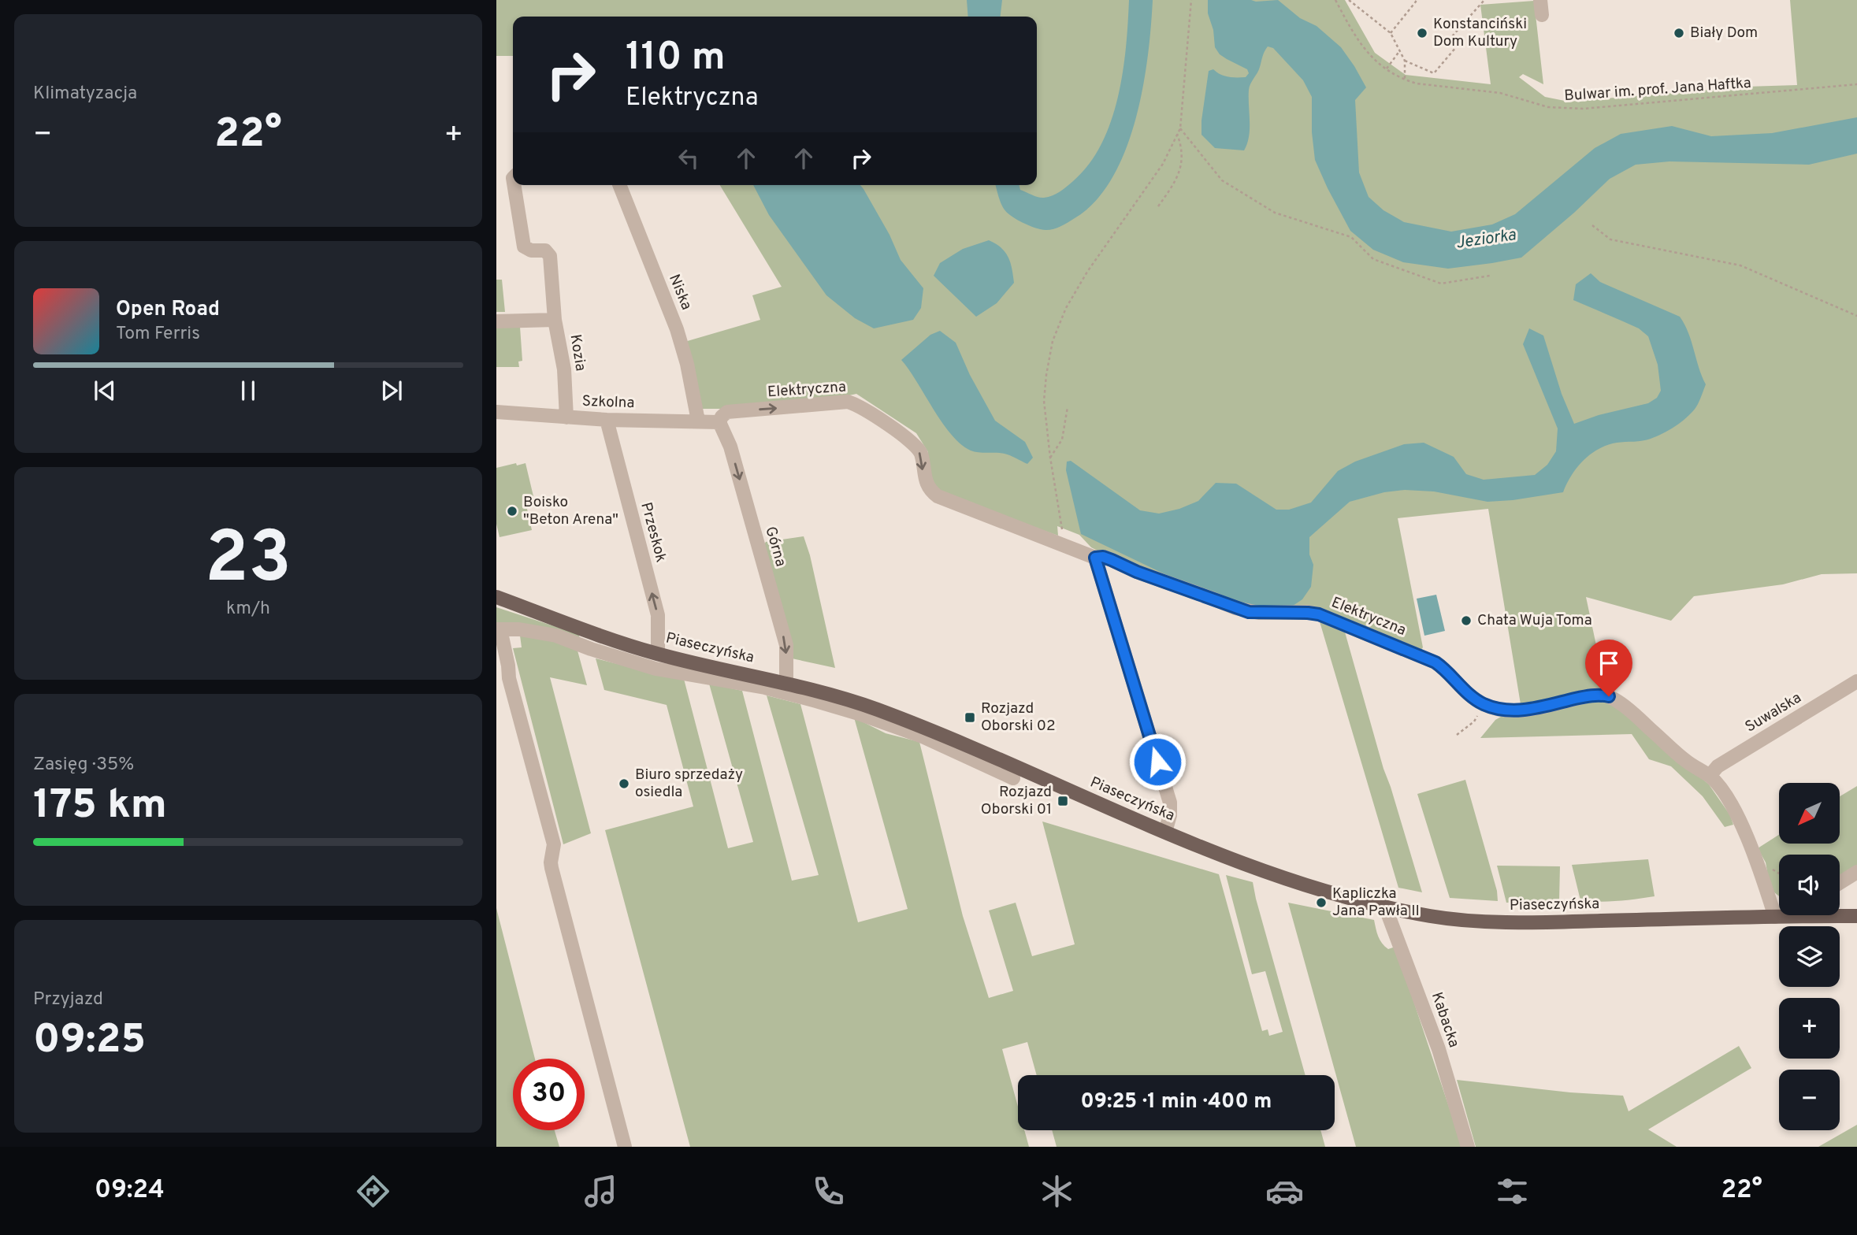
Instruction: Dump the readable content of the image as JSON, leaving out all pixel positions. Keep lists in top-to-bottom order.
{
  "streets": {
    "main road": ["Piaseczyńska"],
    "street": [
      "Niska",
      "Kozia",
      "Elektryczna",
      "Szkolna",
      "Przeskok",
      "Górna",
      "Suwalska",
      "Kabacka"
    ],
    "path": ["Bulwar im. prof. Jana Haftka"]
  },
  "crossings": [
    ["Niska", "Szkolna"],
    ["Kozia", "Szkolna"],
    ["Elektryczna", "Szkolna"],
    ["Elektryczna", "Górna"],
    ["Elektryczna", "Piaseczyńska"],
    ["Elektryczna", "Suwalska"],
    ["Szkolna", "Przeskok"],
    ["Szkolna", "Górna"],
    ["Przeskok", "Piaseczyńska"],
    ["Górna", "Piaseczyńska"],
    ["Piaseczyńska", "Kabacka"]
  ],
  "one_way": ["Przeskok", "Górna"],
  "water": ["Jeziorka"],
  "places": {
    "other": [
      "Konstanciński Dom Kultury",
      "Biały Dom",
      "Boisko \"Beton Arena\"",
      "Chata Wuja Toma",
      "Biuro sprzedaży osiedla",
      "Kapliczka Jana Pawła II"
    ],
    "transit": ["Rozjazd Oborski 02", "Rozjazd Oborski 01"]
  },
  "north": "bottom left",
  "page": {
    "tile": [
      "Klimatyzacja",
      ["23", "km/h"],
      ["Zasięg · 35%", "175 km"],
      ["Przyjazd", "09:25"]
    ],
    "turn": ["110 m", "Elektryczna"],
    "heat": ["−", "22°", "+"],
    "song": ["Open Road", "Tom Ferris"],
    "map_buttons": ["+", "−"],
    "limit": "30",
    "trip": "09:25 · 1 min · 400 m",
    "tabs": ["09:24", "22°"]
  }
}
